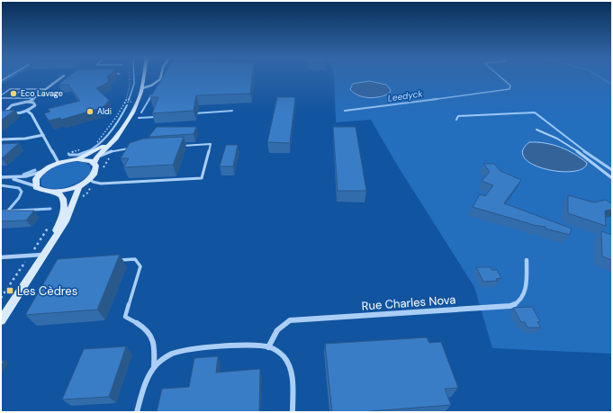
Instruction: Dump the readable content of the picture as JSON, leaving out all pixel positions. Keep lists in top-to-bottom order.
{
  "streets": {
    "street": ["Rue Charles Nova"]
  },
  "water": ["Leedyck"],
  "places": {
    "other": ["Eco Lavage", "Aldi"],
    "transit": ["Les Cèdres"]
  }
}
